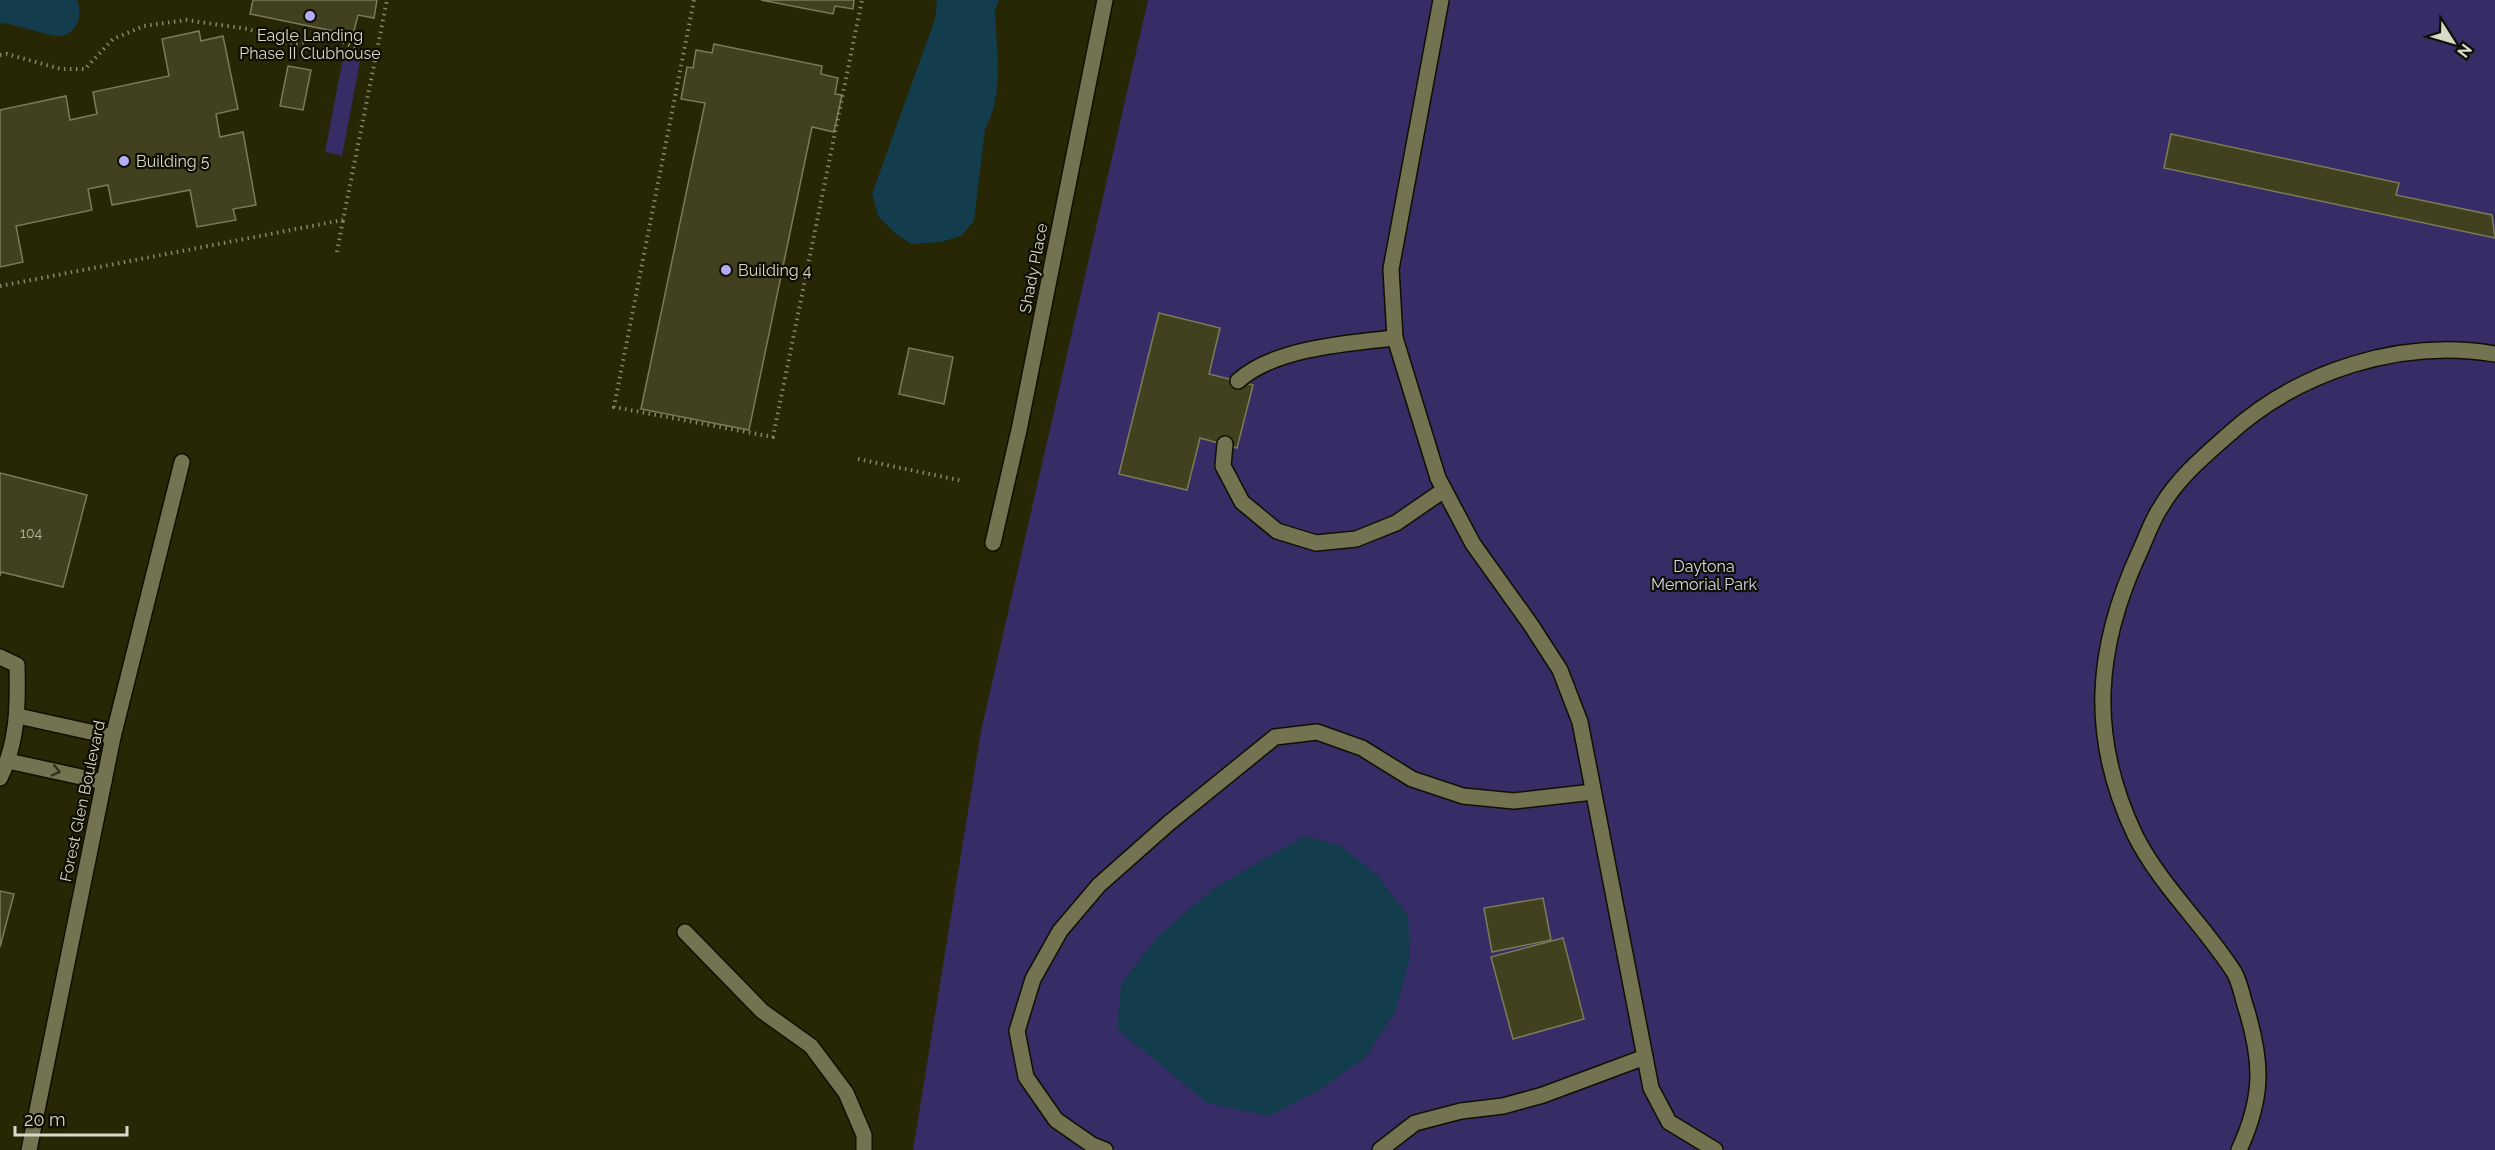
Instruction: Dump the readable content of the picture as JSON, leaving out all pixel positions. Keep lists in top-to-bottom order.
{
  "streets": {
    "street": ["Shady Place", "Forest Glen Boulevard"]
  },
  "parks": ["Daytona Memorial Park"],
  "places": ["Eagle Landing Phase II Clubhouse", "Building 5", "Building 4"],
  "house_numbers": ["104"],
  "scale_bar": "20 m",
  "north": "bottom right"
}
